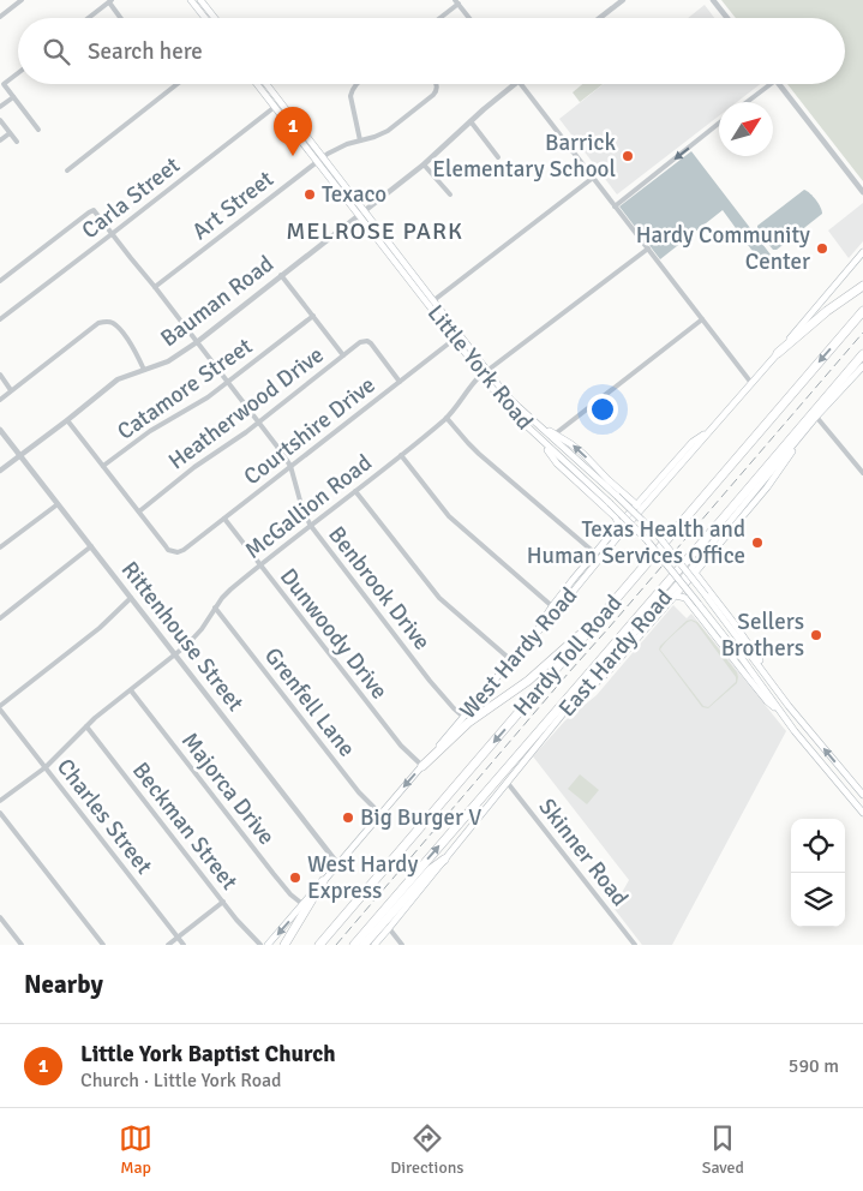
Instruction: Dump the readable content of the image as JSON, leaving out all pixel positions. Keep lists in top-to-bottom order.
{
  "streets": {
    "highway": ["Hardy Toll Road"],
    "main road": ["Little York Road", "West Hardy Road", "East Hardy Road"],
    "street": [
      "Carla Street",
      "Art Street",
      "Bauman Road",
      "Catamore Street",
      "Heatherwood Drive",
      "Courtshire Drive",
      "McGallion Road",
      "Benbrook Drive",
      "Dunwoody Drive",
      "Rittenhouse Street",
      "Grenfell Lane",
      "Majorca Drive",
      "Charles Street",
      "Beckman Street",
      "Skinner Road"
    ]
  },
  "crossings": [
    ["Carla Street", "Little York Road"],
    ["Carla Street", "Benbrook Drive"],
    ["Art Street", "Little York Road"],
    ["Art Street", "Benbrook Drive"],
    ["Bauman Road", "Little York Road"],
    ["Bauman Road", "Benbrook Drive"],
    ["Bauman Road", "Rittenhouse Street"],
    ["Little York Road", "Courtshire Drive"],
    ["Little York Road", "McGallion Road"],
    ["Little York Road", "West Hardy Road"],
    ["Little York Road", "East Hardy Road"],
    ["Catamore Street", "Benbrook Drive"],
    ["Heatherwood Drive", "Courtshire Drive"],
    ["Heatherwood Drive", "Benbrook Drive"],
    ["Courtshire Drive", "Benbrook Drive"],
    ["Courtshire Drive", "Dunwoody Drive"],
    ["McGallion Road", "Benbrook Drive"],
    ["McGallion Road", "Dunwoody Drive"],
    ["McGallion Road", "Rittenhouse Street"],
    ["McGallion Road", "Grenfell Lane"],
    ["McGallion Road", "Majorca Drive"],
    ["McGallion Road", "Charles Street"],
    ["McGallion Road", "Beckman Street"],
    ["Benbrook Drive", "West Hardy Road"],
    ["Dunwoody Drive", "West Hardy Road"],
    ["Rittenhouse Street", "West Hardy Road"],
    ["West Hardy Road", "Grenfell Lane"],
    ["West Hardy Road", "Majorca Drive"],
    ["East Hardy Road", "Skinner Road"]
  ],
  "districts": ["MELROSE PARK"],
  "places": [
    "Barrick Elementary School",
    "Texaco",
    "Hardy Community Center",
    "Texas Health and Human Services Office",
    "Sellers Brothers",
    "Big Burger V",
    "West Hardy Express"
  ],
  "north": "top right",
  "page": {
    "search": "Search here",
    "pins": "1",
    "heading": "Nearby",
    "list": [
      {
        "mark": "1",
        "name": "Little York Baptist Church",
        "note": "Church · Little York Road",
        "value": "590 m"
      }
    ],
    "nav": ["Map", "Directions", "Saved"]
  }
}
